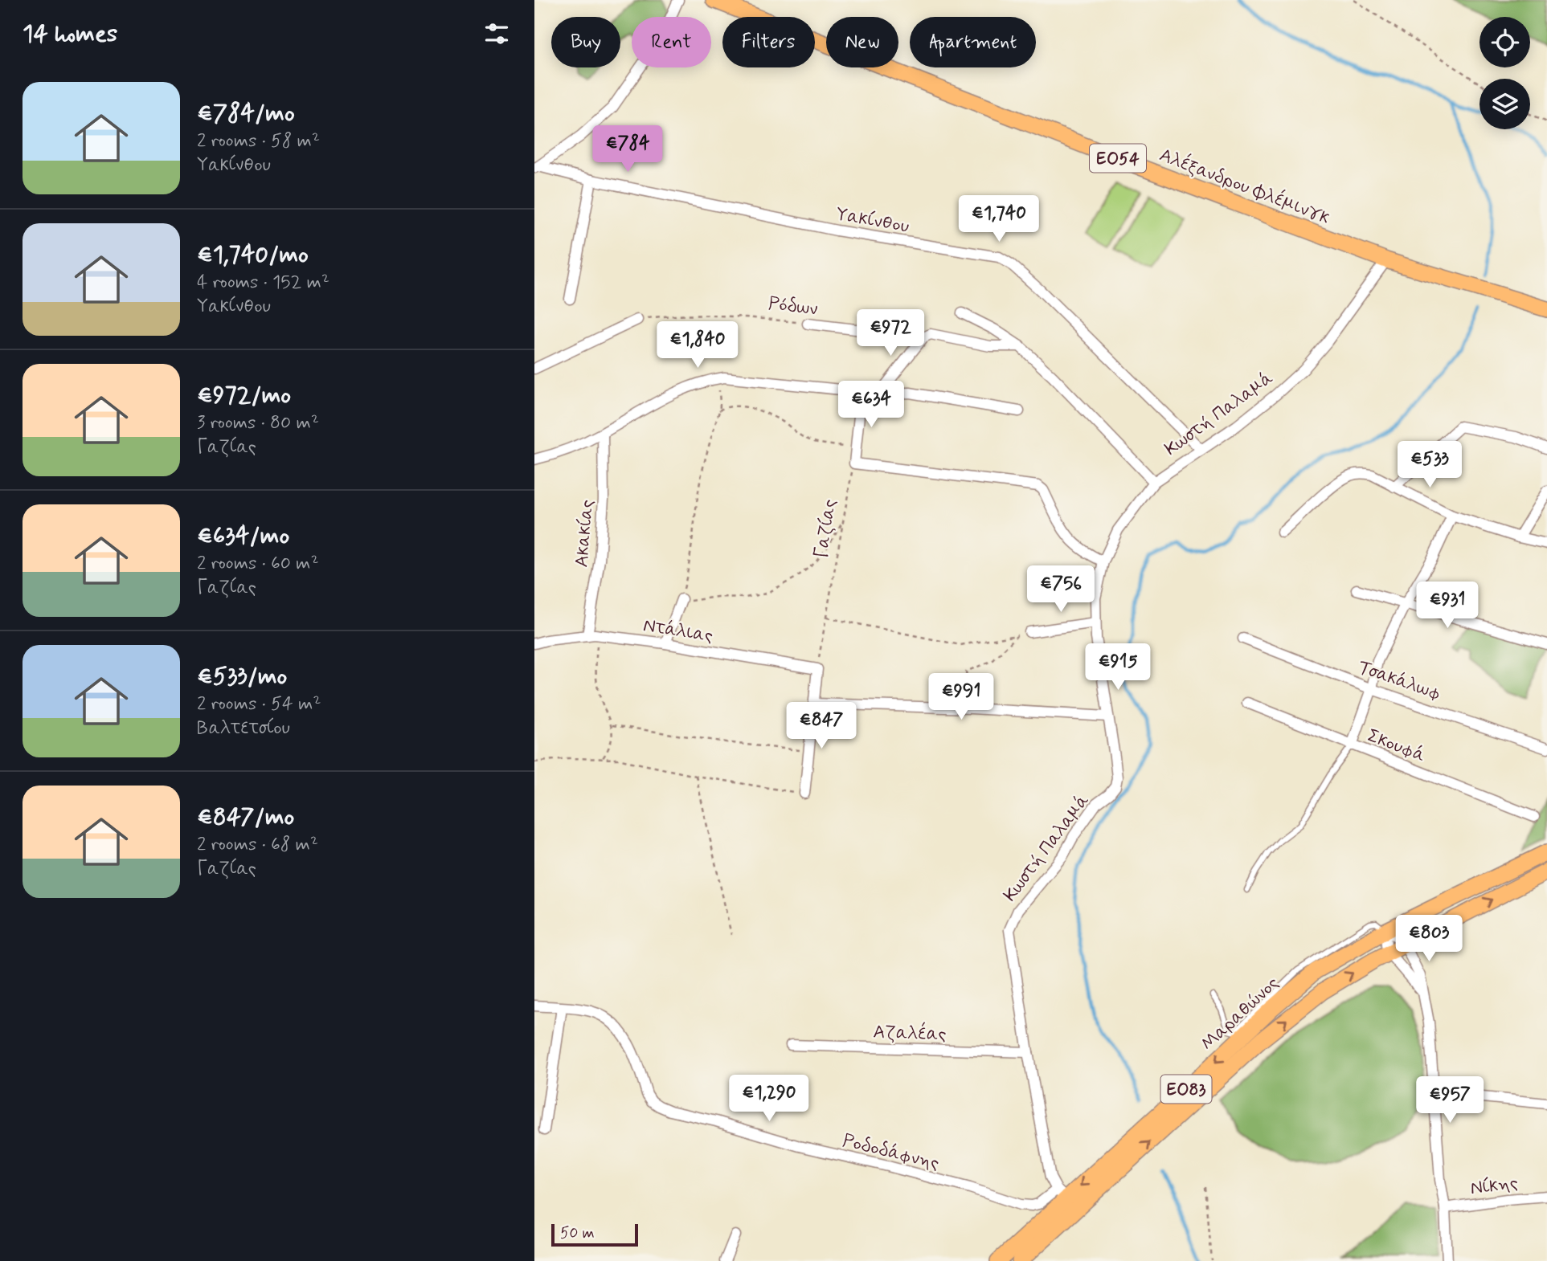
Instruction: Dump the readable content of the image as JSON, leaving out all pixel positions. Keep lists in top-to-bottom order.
{
  "streets": {
    "main road": [
      "ΕΟ54",
      "Αλέξανδρου Φλέμινγκ",
      "Μαραθώνος",
      "ΕΟ83"
    ],
    "street": [
      "Υακίνθου",
      "Ρόδων",
      "Κωστή Παλαμά",
      "Ακακίας",
      "Ντάλιας",
      "Τσακάλωφ",
      "Σκουφά",
      "Αζαλέας",
      "Ροδοδάφνης",
      "Νίκης"
    ],
    "path": ["Γαζίας"]
  },
  "crossings": [
    ["Αλέξανδρου Φλέμινγκ", "Κωστή Παλαμά"],
    ["Υακίνθου", "Κωστή Παλαμά"],
    ["Κωστή Παλαμά", "Μαραθώνος"],
    ["Κωστή Παλαμά", "Αζαλέας"],
    ["Κωστή Παλαμά", "Ροδοδάφνης"],
    ["Γαζίας", "Ντάλιας"],
    ["Ακακίας", "Ντάλιας"],
    ["Μαραθώνος", "Ροδοδάφνης"]
  ],
  "scale_bar": "50 m",
  "page": {
    "heading": "14 homes",
    "chip": [
      "Buy",
      "Rent",
      "Filters",
      "New",
      "Apartment"
    ],
    "list": [
      {
        "name": "€784/mo",
        "note": "2 rooms · 58 m² · Υακίνθου"
      },
      {
        "name": "€1,740/mo",
        "note": "4 rooms · 152 m² · Υακίνθου"
      },
      {
        "name": "€972/mo",
        "note": "3 rooms · 80 m² · Γαζίας"
      },
      {
        "name": "€634/mo",
        "note": "2 rooms · 60 m² · Γαζίας"
      },
      {
        "name": "€533/mo",
        "note": "2 rooms · 54 m² · Βαλτετσίου"
      },
      {
        "name": "€847/mo",
        "note": "2 rooms · 68 m² · Γαζίας"
      }
    ],
    "price": [
      "€784",
      "€1,740",
      "€972",
      "€1,840",
      "€634",
      "€533",
      "€756",
      "€931",
      "€915",
      "€991",
      "€847",
      "€803",
      "€1,290",
      "€957"
    ],
    "scale": "50 m"
  }
}
